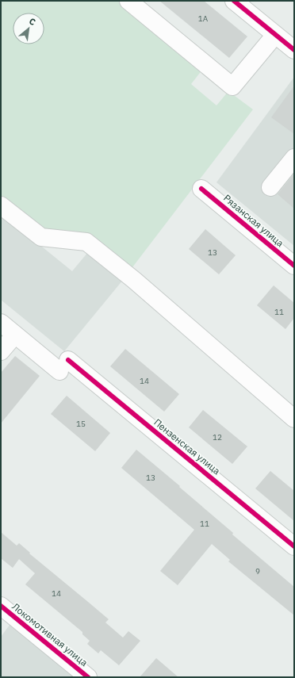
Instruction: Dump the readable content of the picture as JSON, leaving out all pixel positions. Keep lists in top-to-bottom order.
{
  "streets": {
    "street": ["Рязанская улица", "Пензенская улица", "Локомотивная улица"]
  },
  "house_numbers": [
    "1А",
    "13",
    "11",
    "14",
    "15",
    "12",
    "13",
    "11",
    "9",
    "14"
  ],
  "north": "top right"
}
